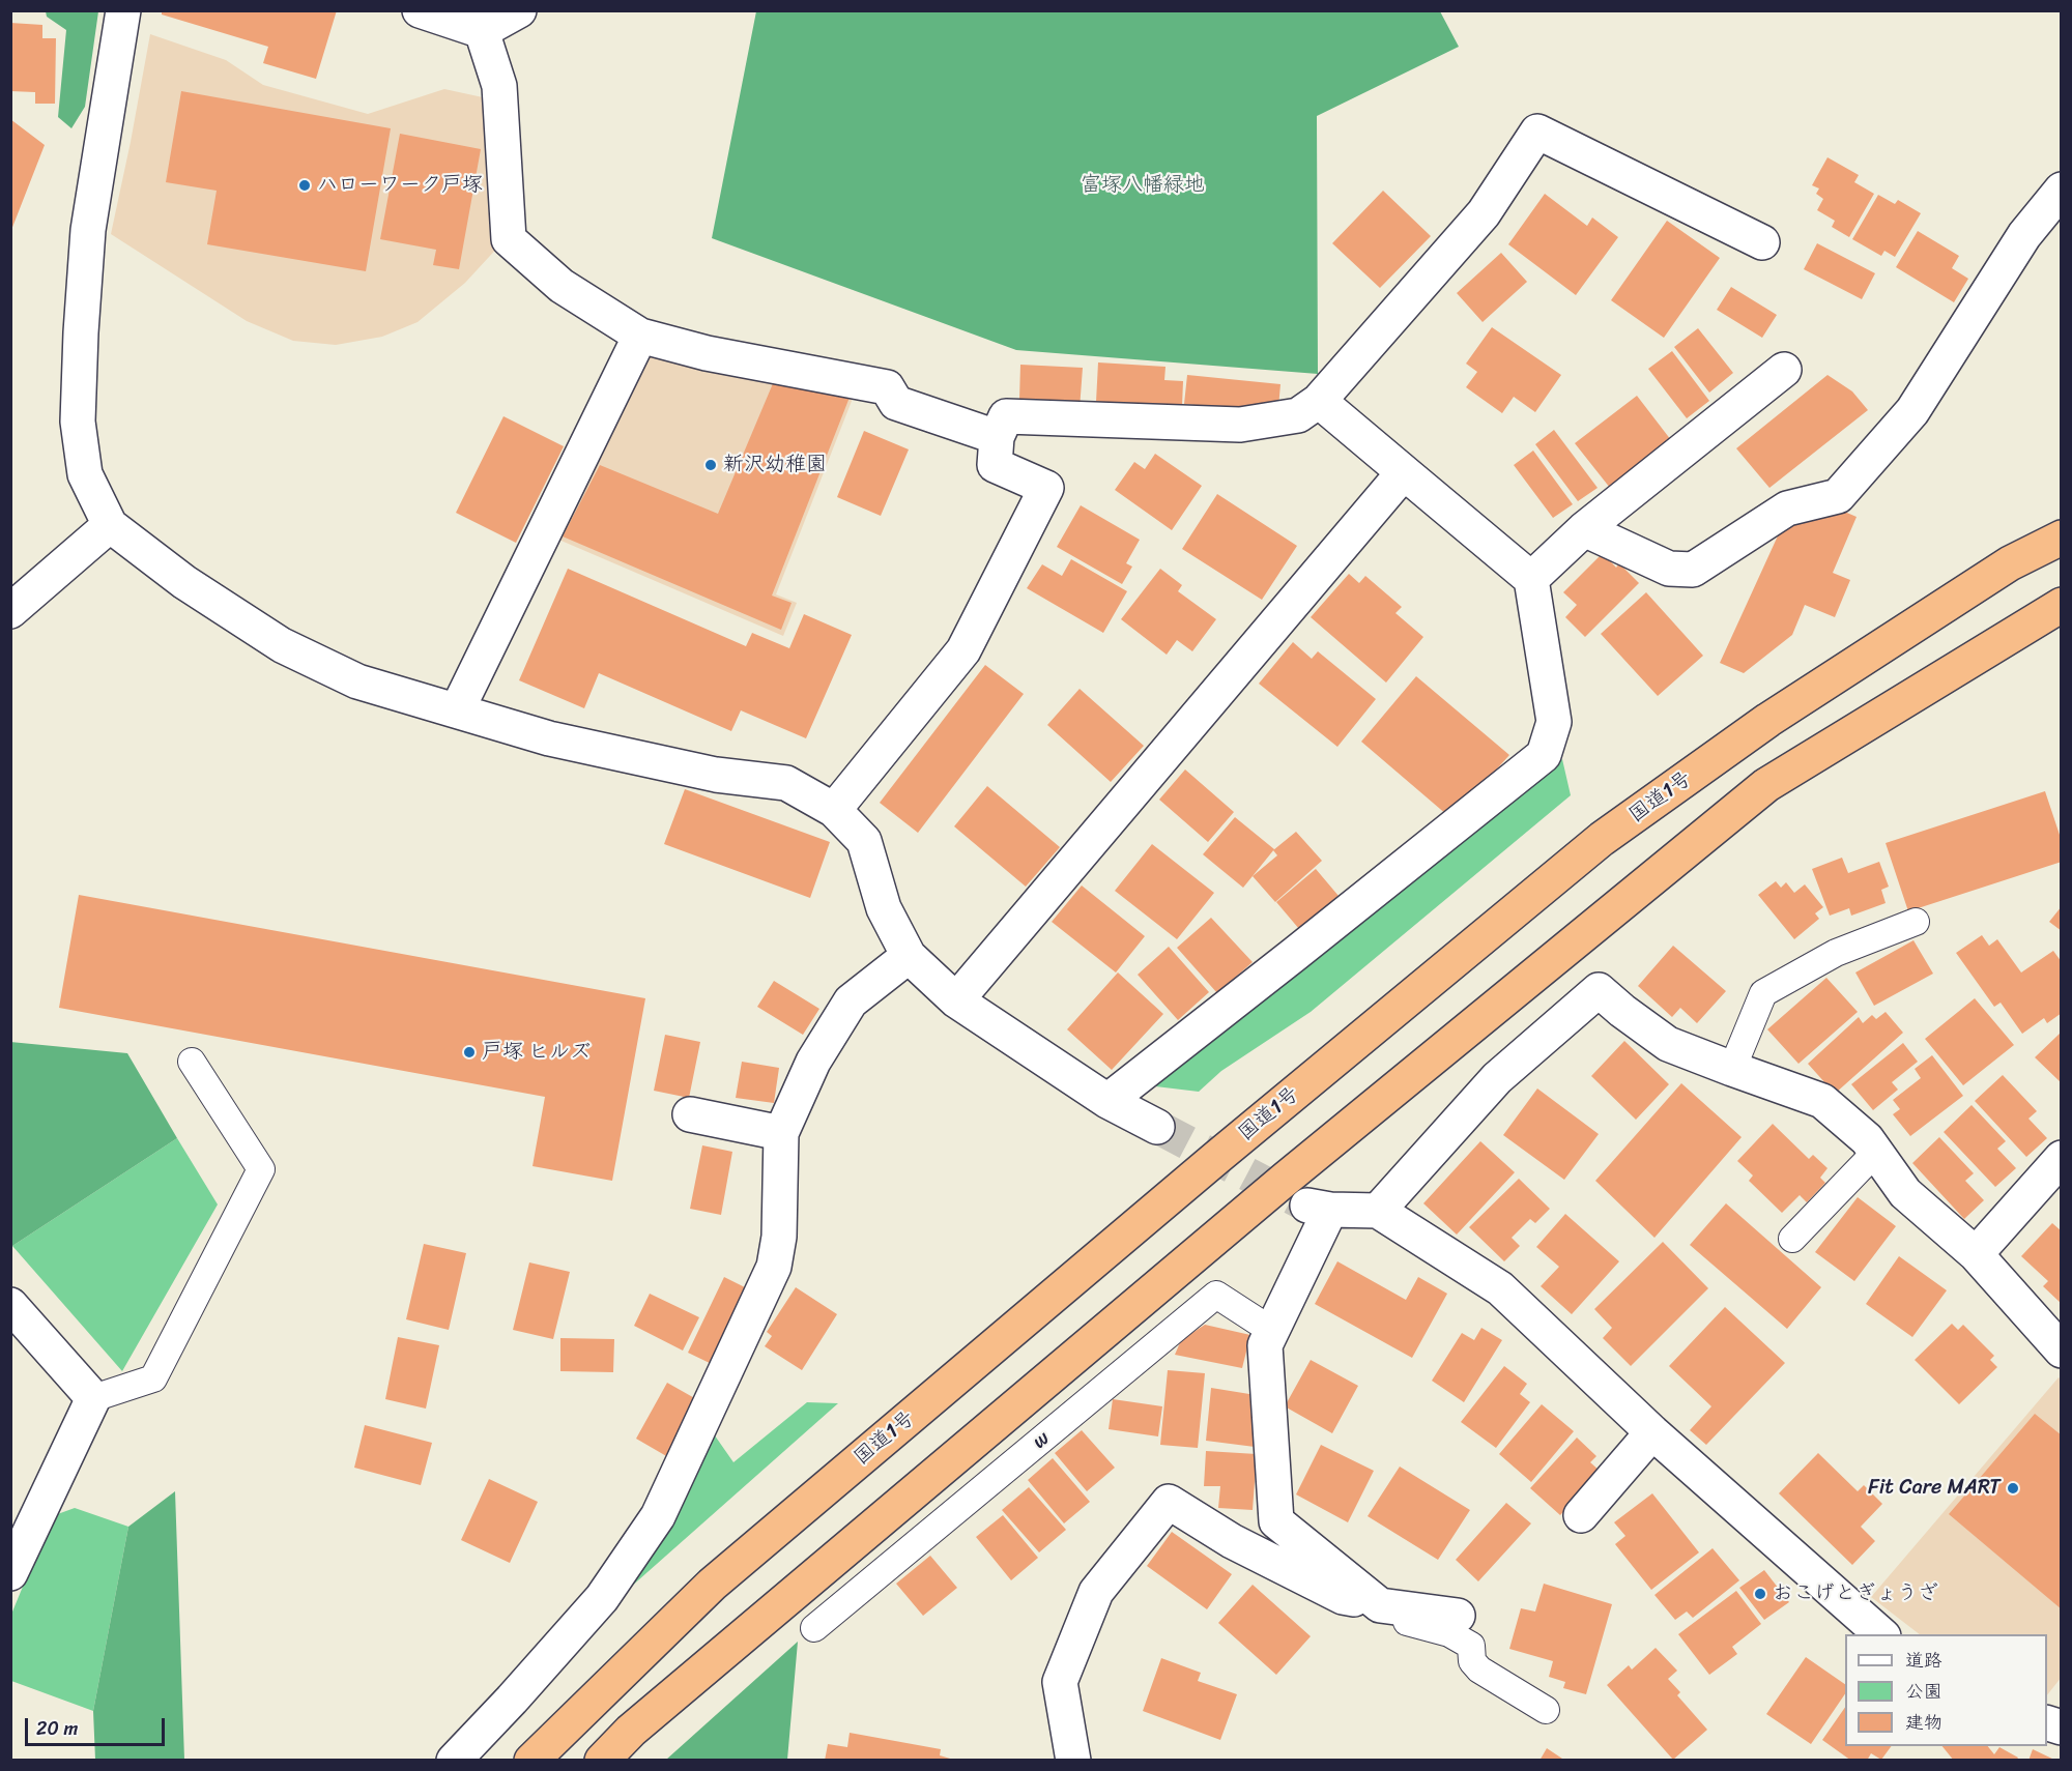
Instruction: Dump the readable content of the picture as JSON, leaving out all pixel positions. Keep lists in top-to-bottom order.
{
  "streets": {
    "highway": ["国道1号"],
    "lane": ["w"]
  },
  "parks": ["富塚八幡緑地"],
  "places": [
    "ハローワーク戸塚",
    "新沢幼稚園",
    "戸塚 ヒルズ",
    "Fit Care MART",
    "おこげとぎょうざ"
  ],
  "legend": ["道路", "公園", "建物"],
  "scale_bar": "20 m"
}
